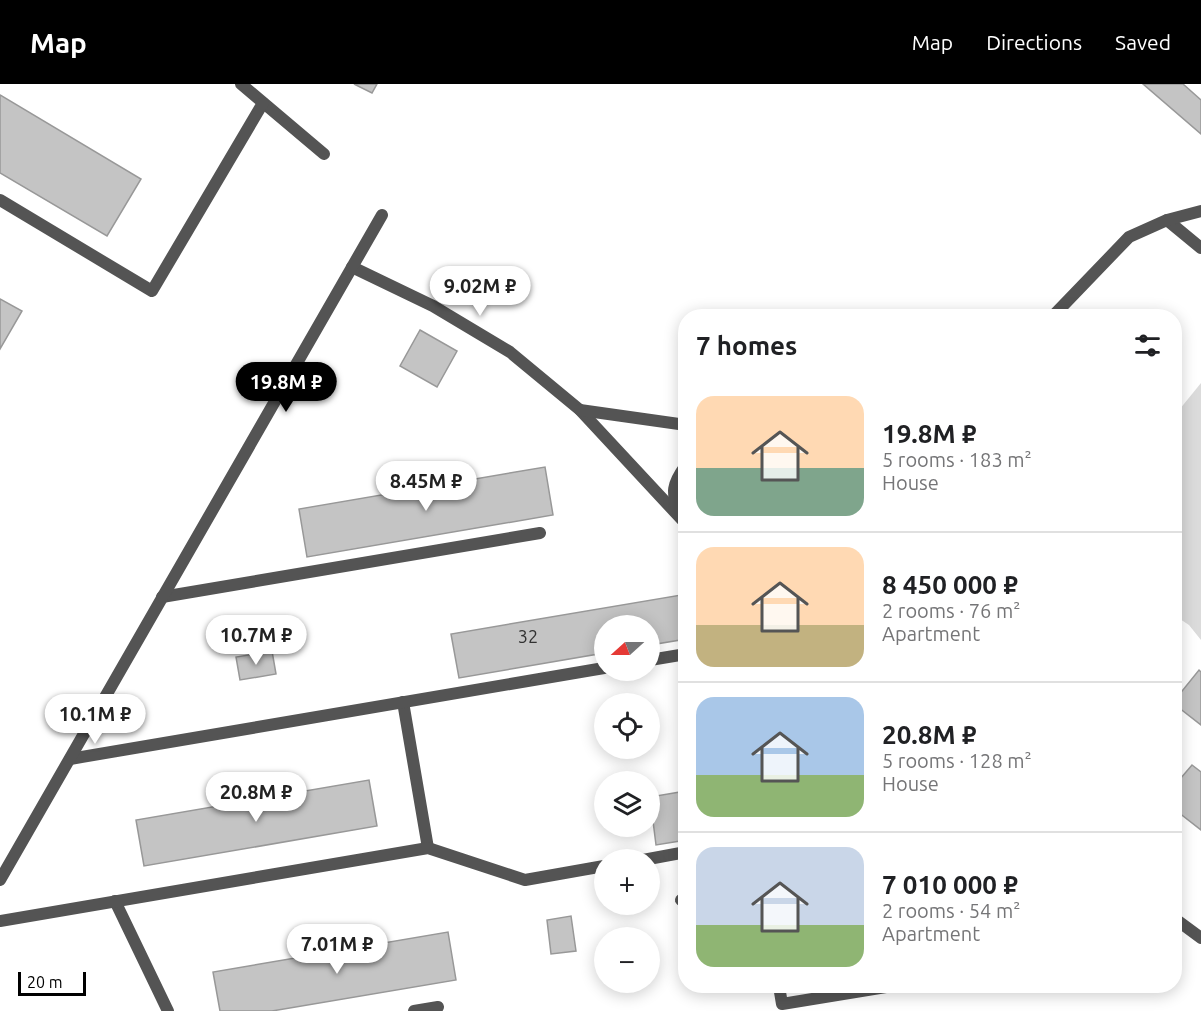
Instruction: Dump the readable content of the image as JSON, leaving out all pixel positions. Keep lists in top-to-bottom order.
{
  "house_numbers": ["32"],
  "scale_bar": "20 m",
  "north": "left",
  "page": {
    "header": "Map",
    "nav": ["Map", "Directions", "Saved"],
    "price": [
      "9.02M ₽",
      "19.8M ₽",
      "8.45M ₽",
      "10.7M ₽",
      "10.1M ₽",
      "20.8M ₽",
      "7.01M ₽"
    ],
    "heading": "7 homes",
    "list": [
      {
        "name": "19.8M ₽",
        "note": "5 rooms · 183 m² · House"
      },
      {
        "name": "8 450 000 ₽",
        "note": "2 rooms · 76 m² · Apartment"
      },
      {
        "name": "20.8M ₽",
        "note": "5 rooms · 128 m² · House"
      },
      {
        "name": "7 010 000 ₽",
        "note": "2 rooms · 54 m² · Apartment"
      }
    ],
    "map_buttons": ["+", "−"],
    "scale": "20 m"
  }
}
